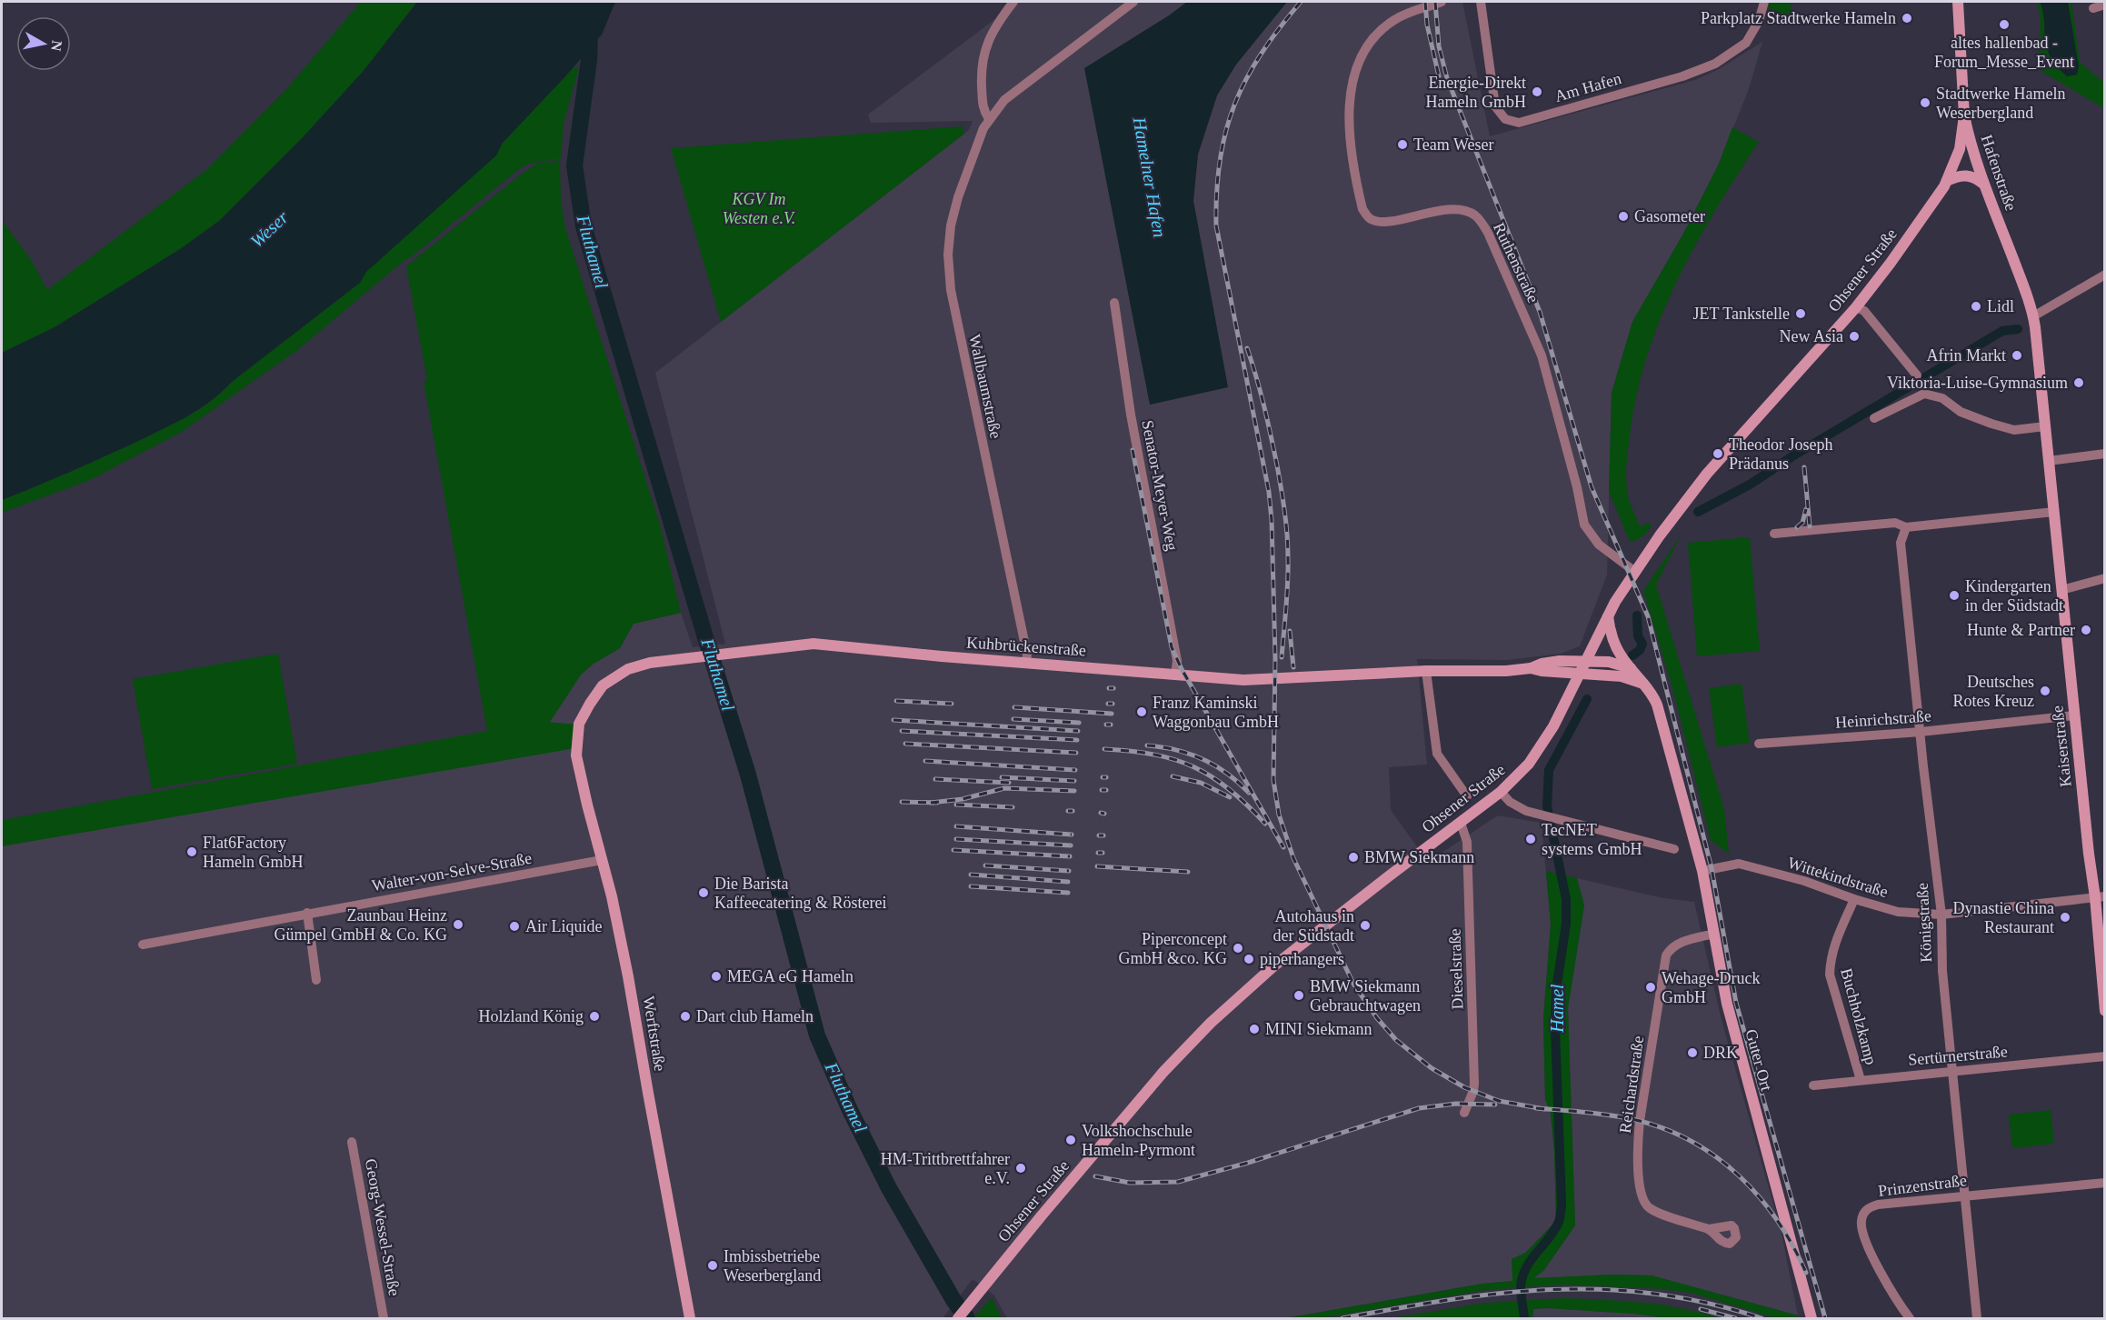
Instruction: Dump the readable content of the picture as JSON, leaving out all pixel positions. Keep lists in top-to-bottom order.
{
  "streets": {
    "main road": [
      "Hafenstraße",
      "Ohsener Straße",
      "Kuhbrückenstraße",
      "Kaiserstraße",
      "Werftstraße",
      "Guter Ort"
    ],
    "street": [
      "Am Hafen",
      "Ruthenstraße",
      "Wallbaumstraße",
      "Senator-Meyer-Weg",
      "Heinrichstraße",
      "Walter-von-Selve-Straße",
      "Wittekindstraße",
      "Königstraße",
      "Dieselstraße",
      "Buchholzkamp",
      "Sertürnerstraße",
      "Reichardstraße",
      "Prinzenstraße",
      "Georg-Wessel-Straße"
    ]
  },
  "crossings": [
    ["Hafenstraße", "Ohsener Straße"],
    ["Hafenstraße", "Kaiserstraße"],
    ["Ruthenstraße", "Ohsener Straße"],
    ["Ohsener Straße", "Kuhbrückenstraße"],
    ["Ohsener Straße", "Dieselstraße"],
    ["Ohsener Straße", "Guter Ort"],
    ["Wallbaumstraße", "Kuhbrückenstraße"],
    ["Senator-Meyer-Weg", "Kuhbrückenstraße"],
    ["Kuhbrückenstraße", "Werftstraße"],
    ["Heinrichstraße", "Kaiserstraße"],
    ["Heinrichstraße", "Königstraße"],
    ["Kaiserstraße", "Wittekindstraße"],
    ["Walter-von-Selve-Straße", "Werftstraße"],
    ["Wittekindstraße", "Königstraße"],
    ["Wittekindstraße", "Buchholzkamp"],
    ["Wittekindstraße", "Guter Ort"],
    ["Königstraße", "Sertürnerstraße"],
    ["Königstraße", "Prinzenstraße"],
    ["Buchholzkamp", "Sertürnerstraße"],
    ["Guter Ort", "Reichardstraße"]
  ],
  "water": [
    "Hamelner Hafen",
    "Weser",
    "Fluthamel",
    "Hamel"
  ],
  "parks": ["KGV Im Westen e.V."],
  "places": [
    "Parkplatz Stadtwerke Hameln",
    "altes hallenbad - Forum_Messe_Event",
    "Energie-Direkt Hameln GmbH",
    "Stadtwerke Hameln Weserbergland",
    "Team Weser",
    "Gasometer",
    "Lidl",
    "JET Tankstelle",
    "New Asia",
    "Afrin Markt",
    "Viktoria-Luise-Gymnasium",
    "Theodor Joseph Prädanus",
    "Kindergarten in der Südstadt",
    "Hunte & Partner",
    "Deutsches Rotes Kreuz",
    "Franz Kaminski Waggonbau GmbH",
    "TecNET systems GmbH",
    "Flat6Factory Hameln GmbH",
    "BMW Siekmann",
    "Die Barista Kaffeecatering & Rösterei",
    "Dynastie China Restaurant",
    "Zaunbau Heinz Gümpel GmbH & Co. KG",
    "Autohaus in der Südstadt",
    "Air Liquide",
    "Piperconcept GmbH &co. KG",
    "piperhangers",
    "MEGA eG Hameln",
    "Wehage-Druck GmbH",
    "BMW Siekmann Gebrauchtwagen",
    "Holzland König",
    "Dart club Hameln",
    "MINI Siekmann",
    "DRK",
    "Volkshochschule Hameln-Pyrmont",
    "HM-Trittbrettfahrer e.V.",
    "Imbissbetriebe Weserbergland"
  ],
  "north": "right"
}
